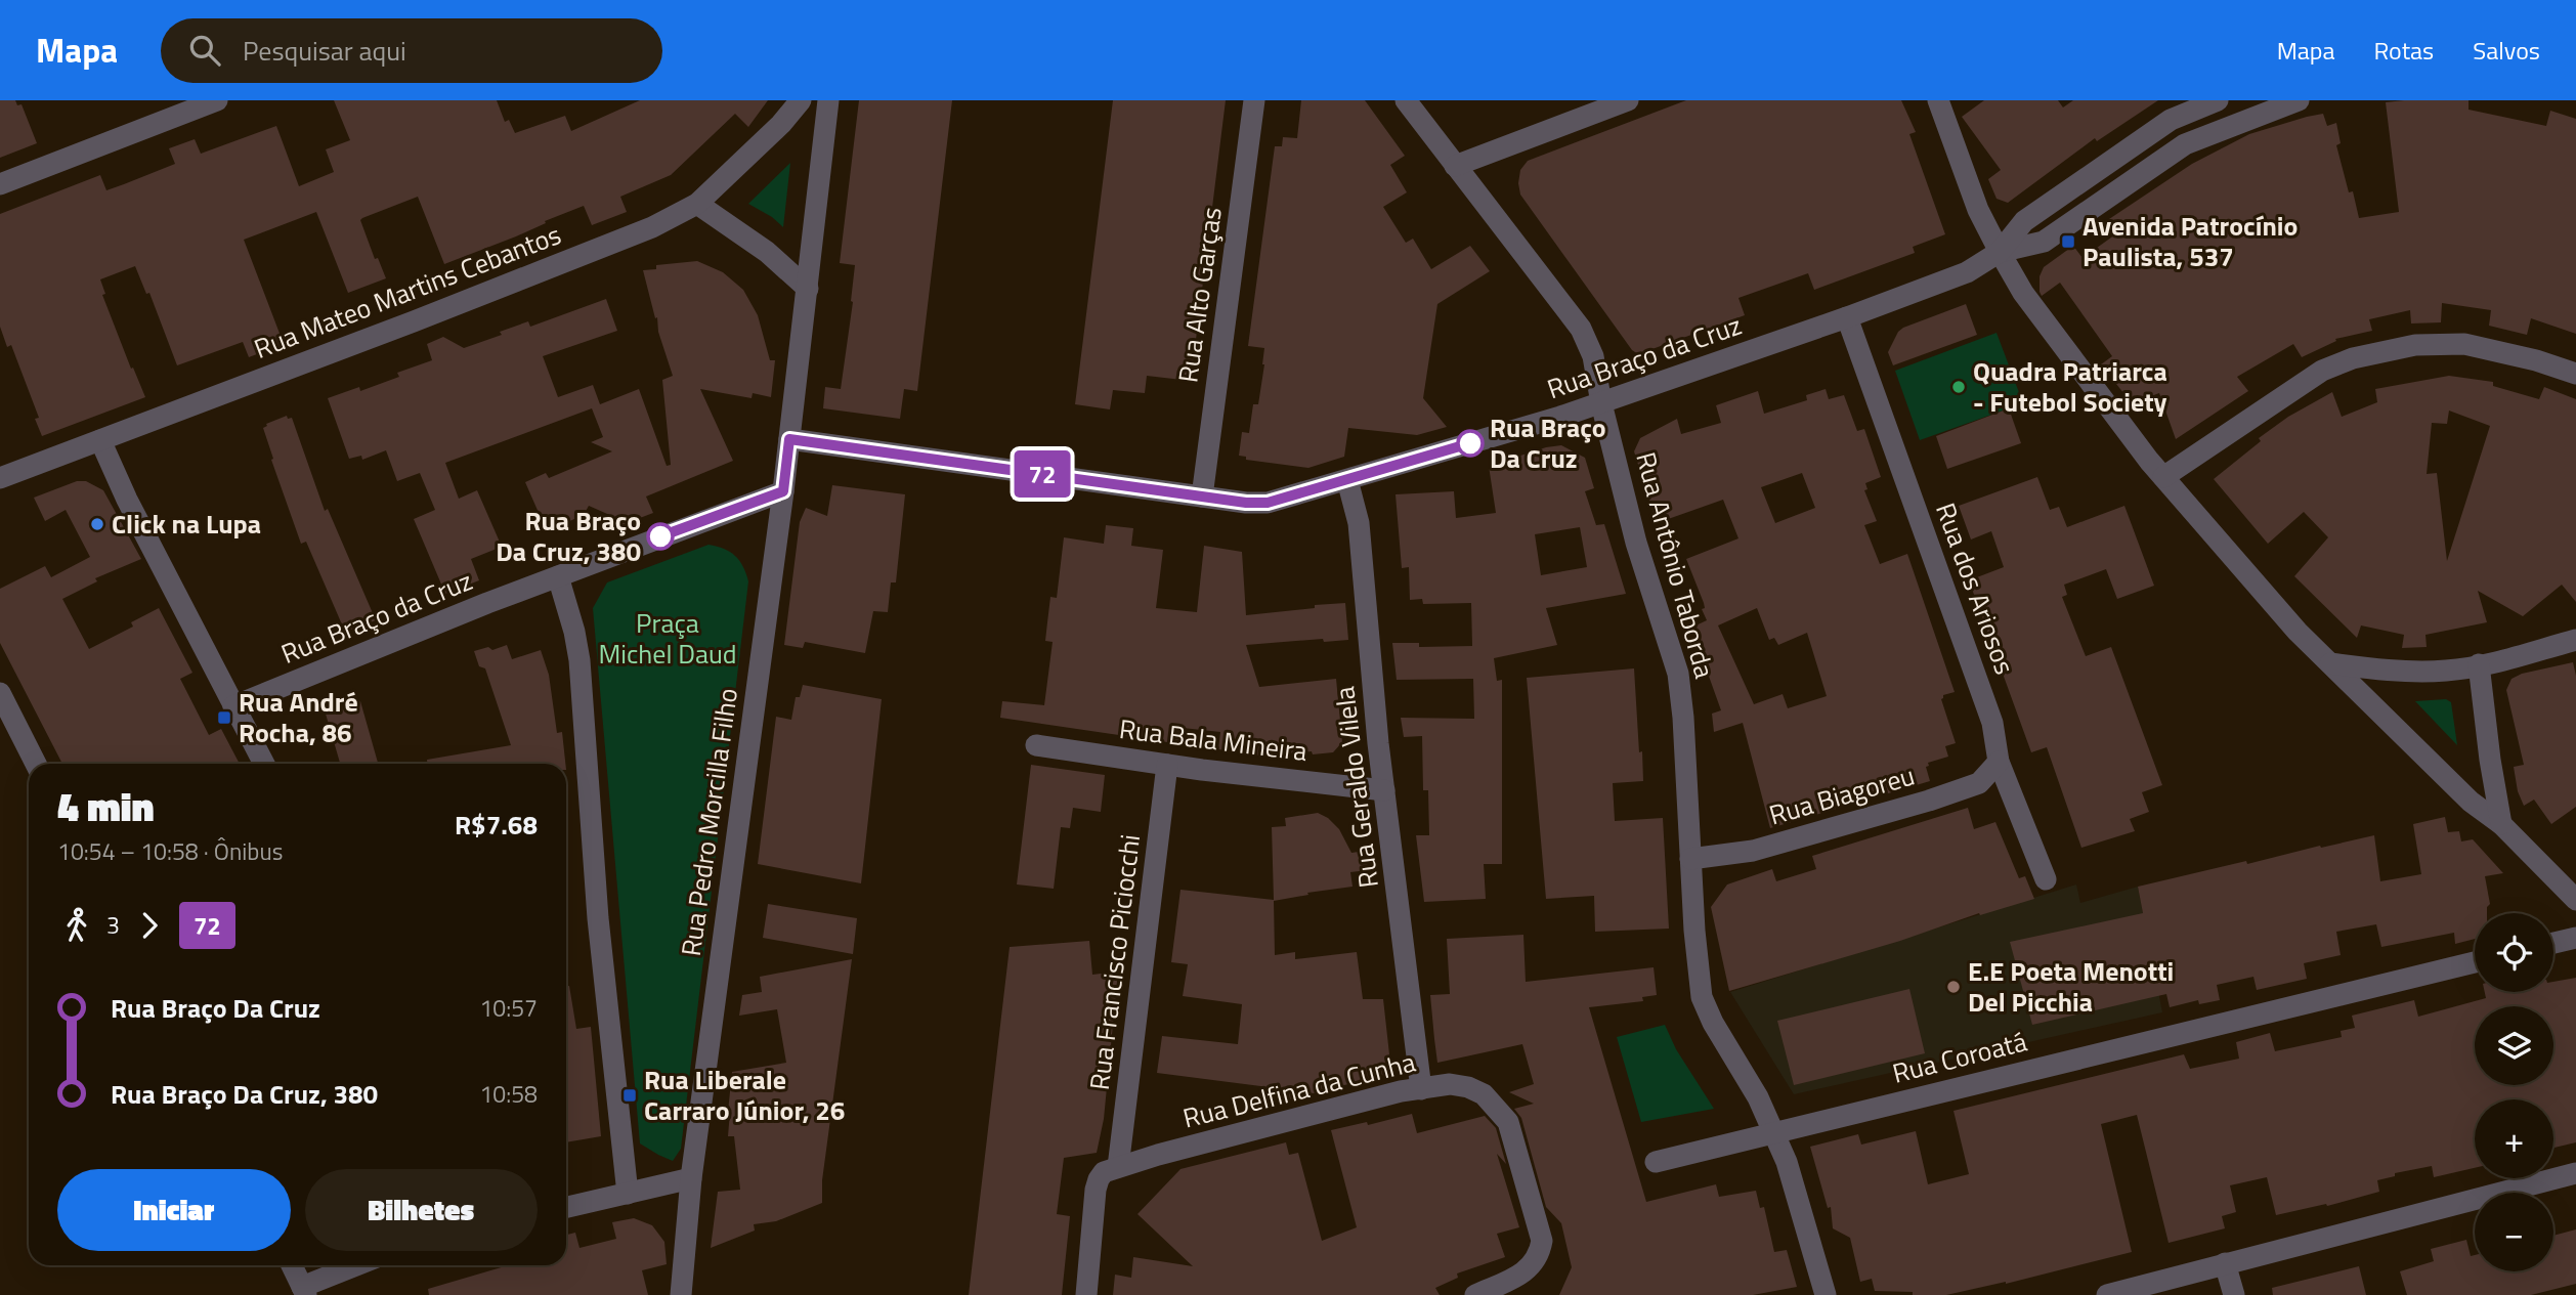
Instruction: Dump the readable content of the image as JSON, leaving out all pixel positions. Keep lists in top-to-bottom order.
{
  "streets": {
    "street": [
      "Rua Mateo Martins Cebantos",
      "Rua Alto Garças",
      "Rua Braço da Cruz",
      "Rua Antônio Taborda",
      "Rua dos Ariosos",
      "Rua Bala Mineira",
      "Rua Geraldo Vilela",
      "Rua Biagoreu",
      "Rua Pedro Morcilla Filho",
      "Rua Francisco Piciocchi",
      "Rua Coroatá",
      "Rua Delfina da Cunha"
    ]
  },
  "crossings": [
    ["Rua Alto Garças", "Rua Braço da Cruz"],
    ["Rua Braço da Cruz", "Rua Antônio Taborda"],
    ["Rua Braço da Cruz", "Rua dos Ariosos"],
    ["Rua Braço da Cruz", "Rua Geraldo Vilela"],
    ["Rua Braço da Cruz", "Rua Pedro Morcilla Filho"],
    ["Rua Antônio Taborda", "Rua Biagoreu"],
    ["Rua Antônio Taborda", "Rua Coroatá"],
    ["Rua dos Ariosos", "Rua Biagoreu"],
    ["Rua Bala Mineira", "Rua Geraldo Vilela"],
    ["Rua Bala Mineira", "Rua Francisco Piciocchi"],
    ["Rua Geraldo Vilela", "Rua Delfina da Cunha"],
    ["Rua Francisco Piciocchi", "Rua Delfina da Cunha"]
  ],
  "parks": ["Praça Michel Daud"],
  "places": {
    "transit": ["Avenida Patrocínio Paulista, 537", "Rua André Rocha, 86", "Rua Liberale Carraro Júnior, 26"],
    "other": [
      "Quadra Patriarca - Futebol Society",
      "Rua Braço Da Cruz",
      "Click na Lupa",
      "Rua Braço Da Cruz, 380",
      "E.E Poeta Menotti Del Picchia"
    ]
  },
  "lines": ["bus line 72"],
  "page": {
    "header": "Mapa",
    "search": "Pesquisar aqui",
    "nav": ["Mapa", "Rotas", "Salvos"],
    "on_map": "72",
    "heading": ["4 min", "10:54 – 10:58 · Ônibus", "R$7.68"],
    "legs": ["3", "72"],
    "map_buttons": ["+", "−"],
    "list": [
      {
        "name": "Rua Braço Da Cruz",
        "value": "10:57"
      },
      {
        "name": "Rua Braço Da Cruz, 380",
        "value": "10:58"
      }
    ],
    "buttons": ["Iniciar", "Bilhetes"]
  }
}
